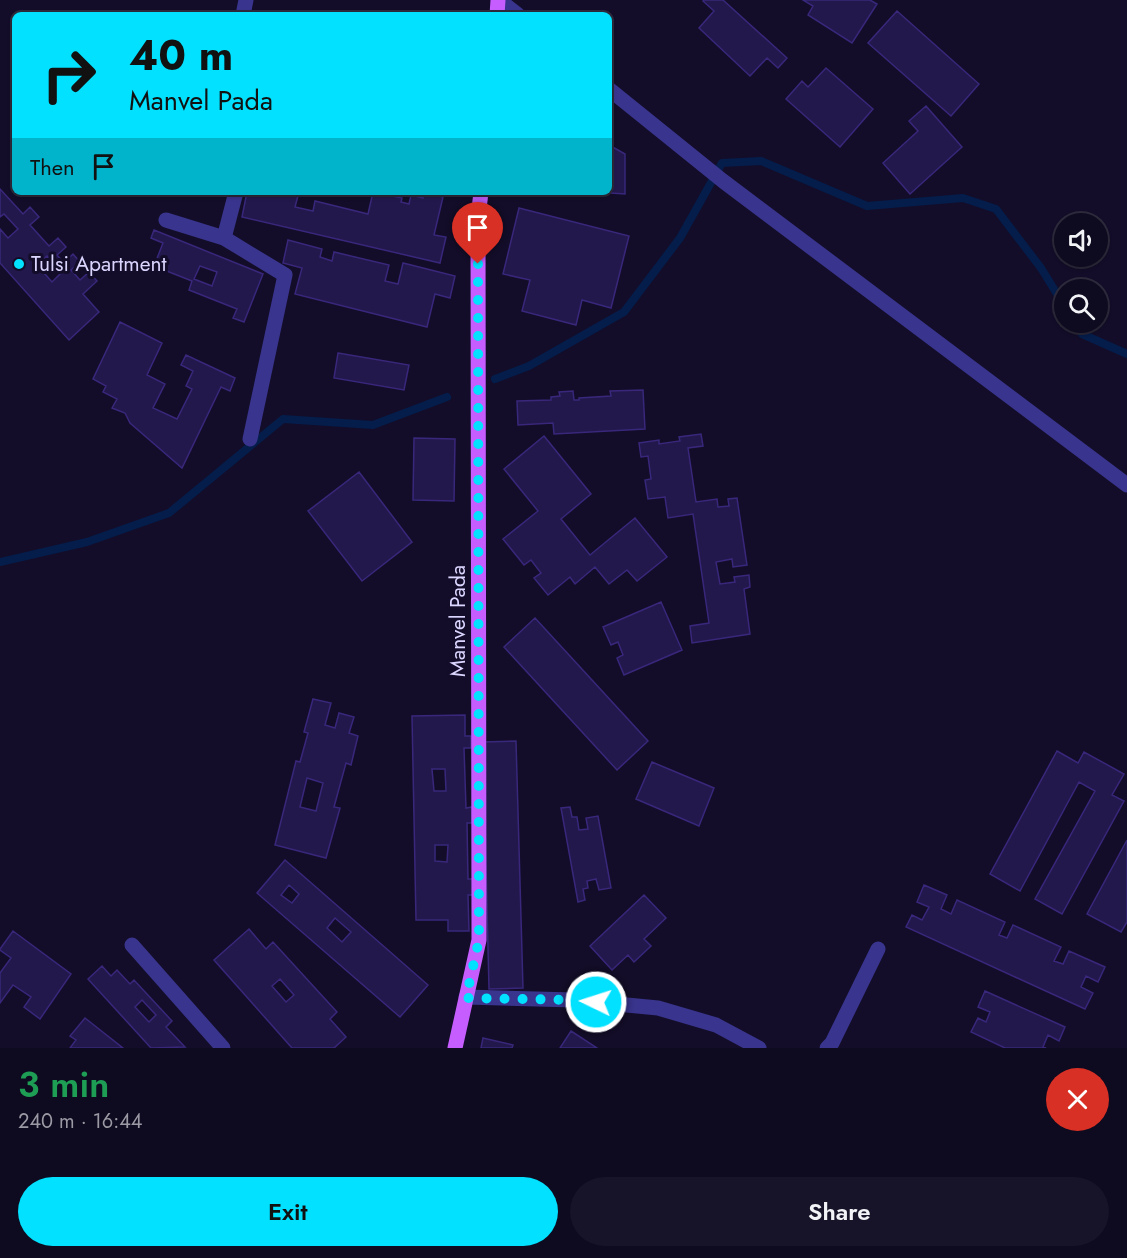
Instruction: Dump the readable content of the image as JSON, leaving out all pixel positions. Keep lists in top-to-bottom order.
{
  "streets": {
    "main road": ["Manvel Pada"]
  },
  "places": ["Tulsi Apartment"],
  "page": {
    "turn": ["40 m", "Manvel Pada"],
    "then": "Then",
    "heading": ["3 min", "240 m · 16:44"],
    "buttons": ["Exit", "Share"]
  }
}
